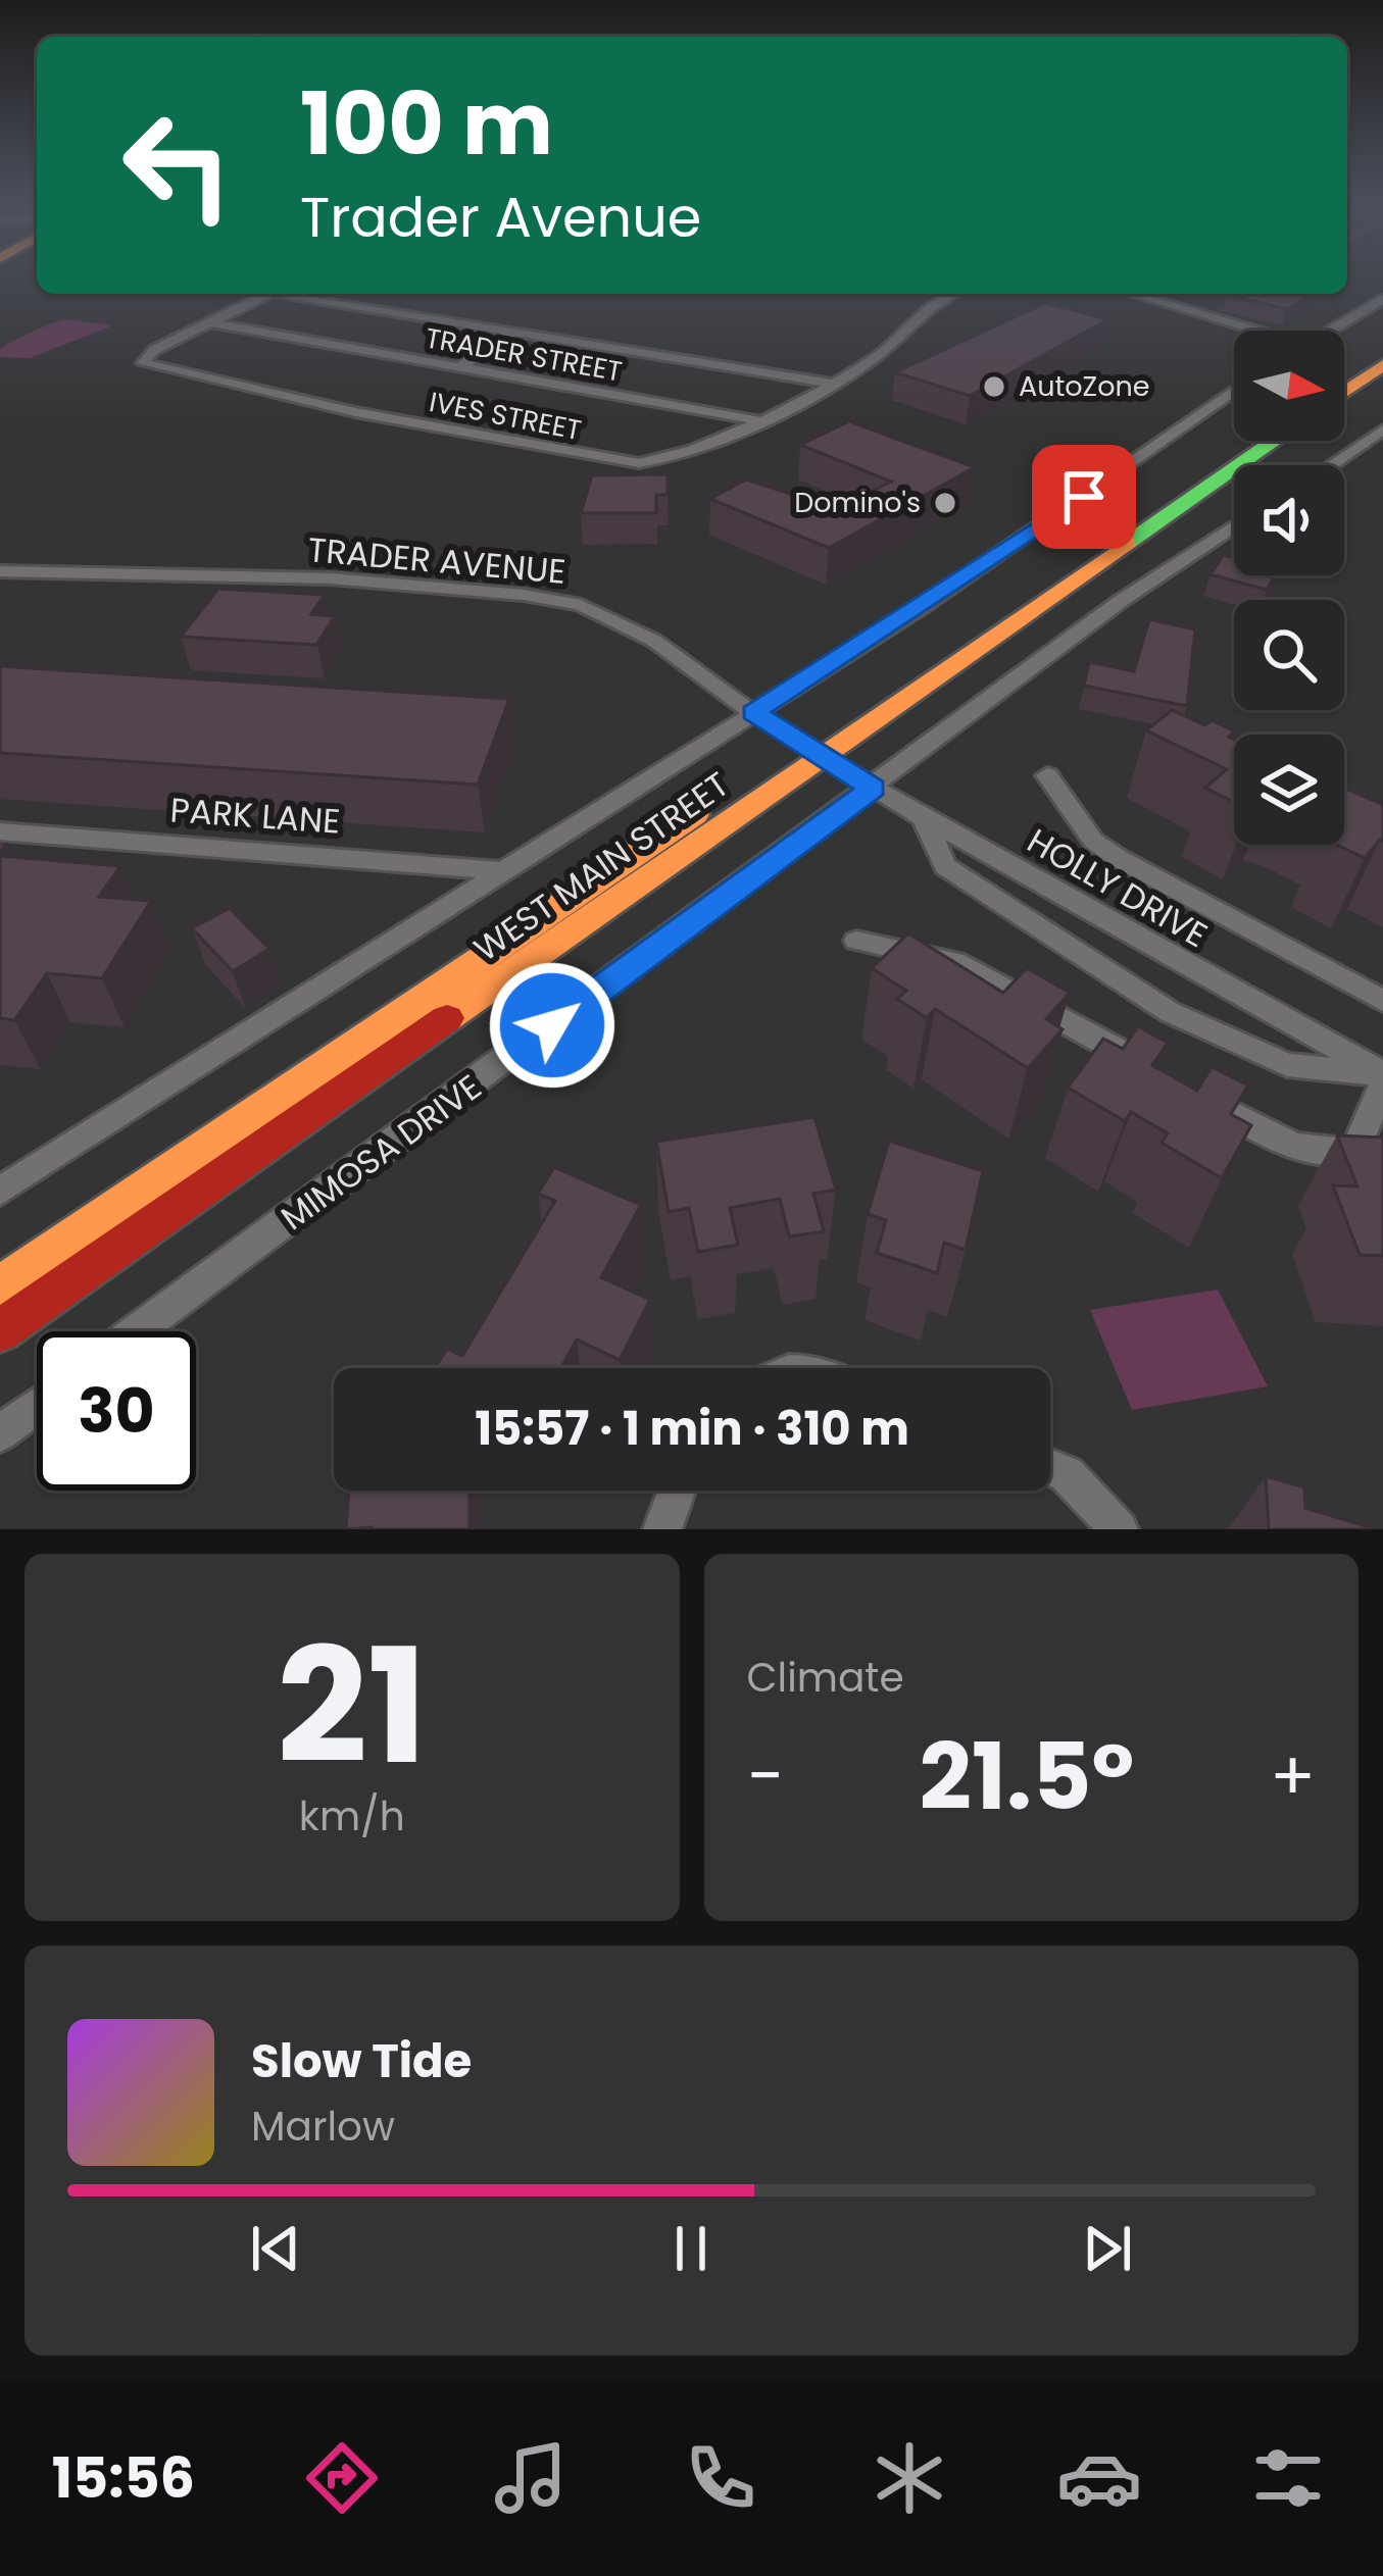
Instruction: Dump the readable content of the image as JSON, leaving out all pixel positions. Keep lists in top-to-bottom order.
{
  "streets": {
    "main road": ["WEST MAIN STREET"],
    "street": [
      "TRADER STREET",
      "IVES STREET",
      "TRADER AVENUE",
      "PARK LANE",
      "HOLLY DRIVE",
      "MIMOSA DRIVE"
    ]
  },
  "crossings": [
    ["TRADER STREET", "IVES STREET"],
    ["TRADER AVENUE", "WEST MAIN STREET"],
    ["TRADER AVENUE", "HOLLY DRIVE"],
    ["WEST MAIN STREET", "HOLLY DRIVE"],
    ["HOLLY DRIVE", "MIMOSA DRIVE"]
  ],
  "places": ["AutoZone", "Domino's"],
  "north": "right",
  "page": {
    "turn": ["100 m", "Trader Avenue"],
    "limit": "30",
    "trip": "15:57 · 1 min · 310 m",
    "tile": [
      ["21", "km/h"],
      "Climate"
    ],
    "heat": ["−", "21.5°", "+"],
    "song": ["Slow Tide", "Marlow"],
    "tabs": "15:56"
  }
}
